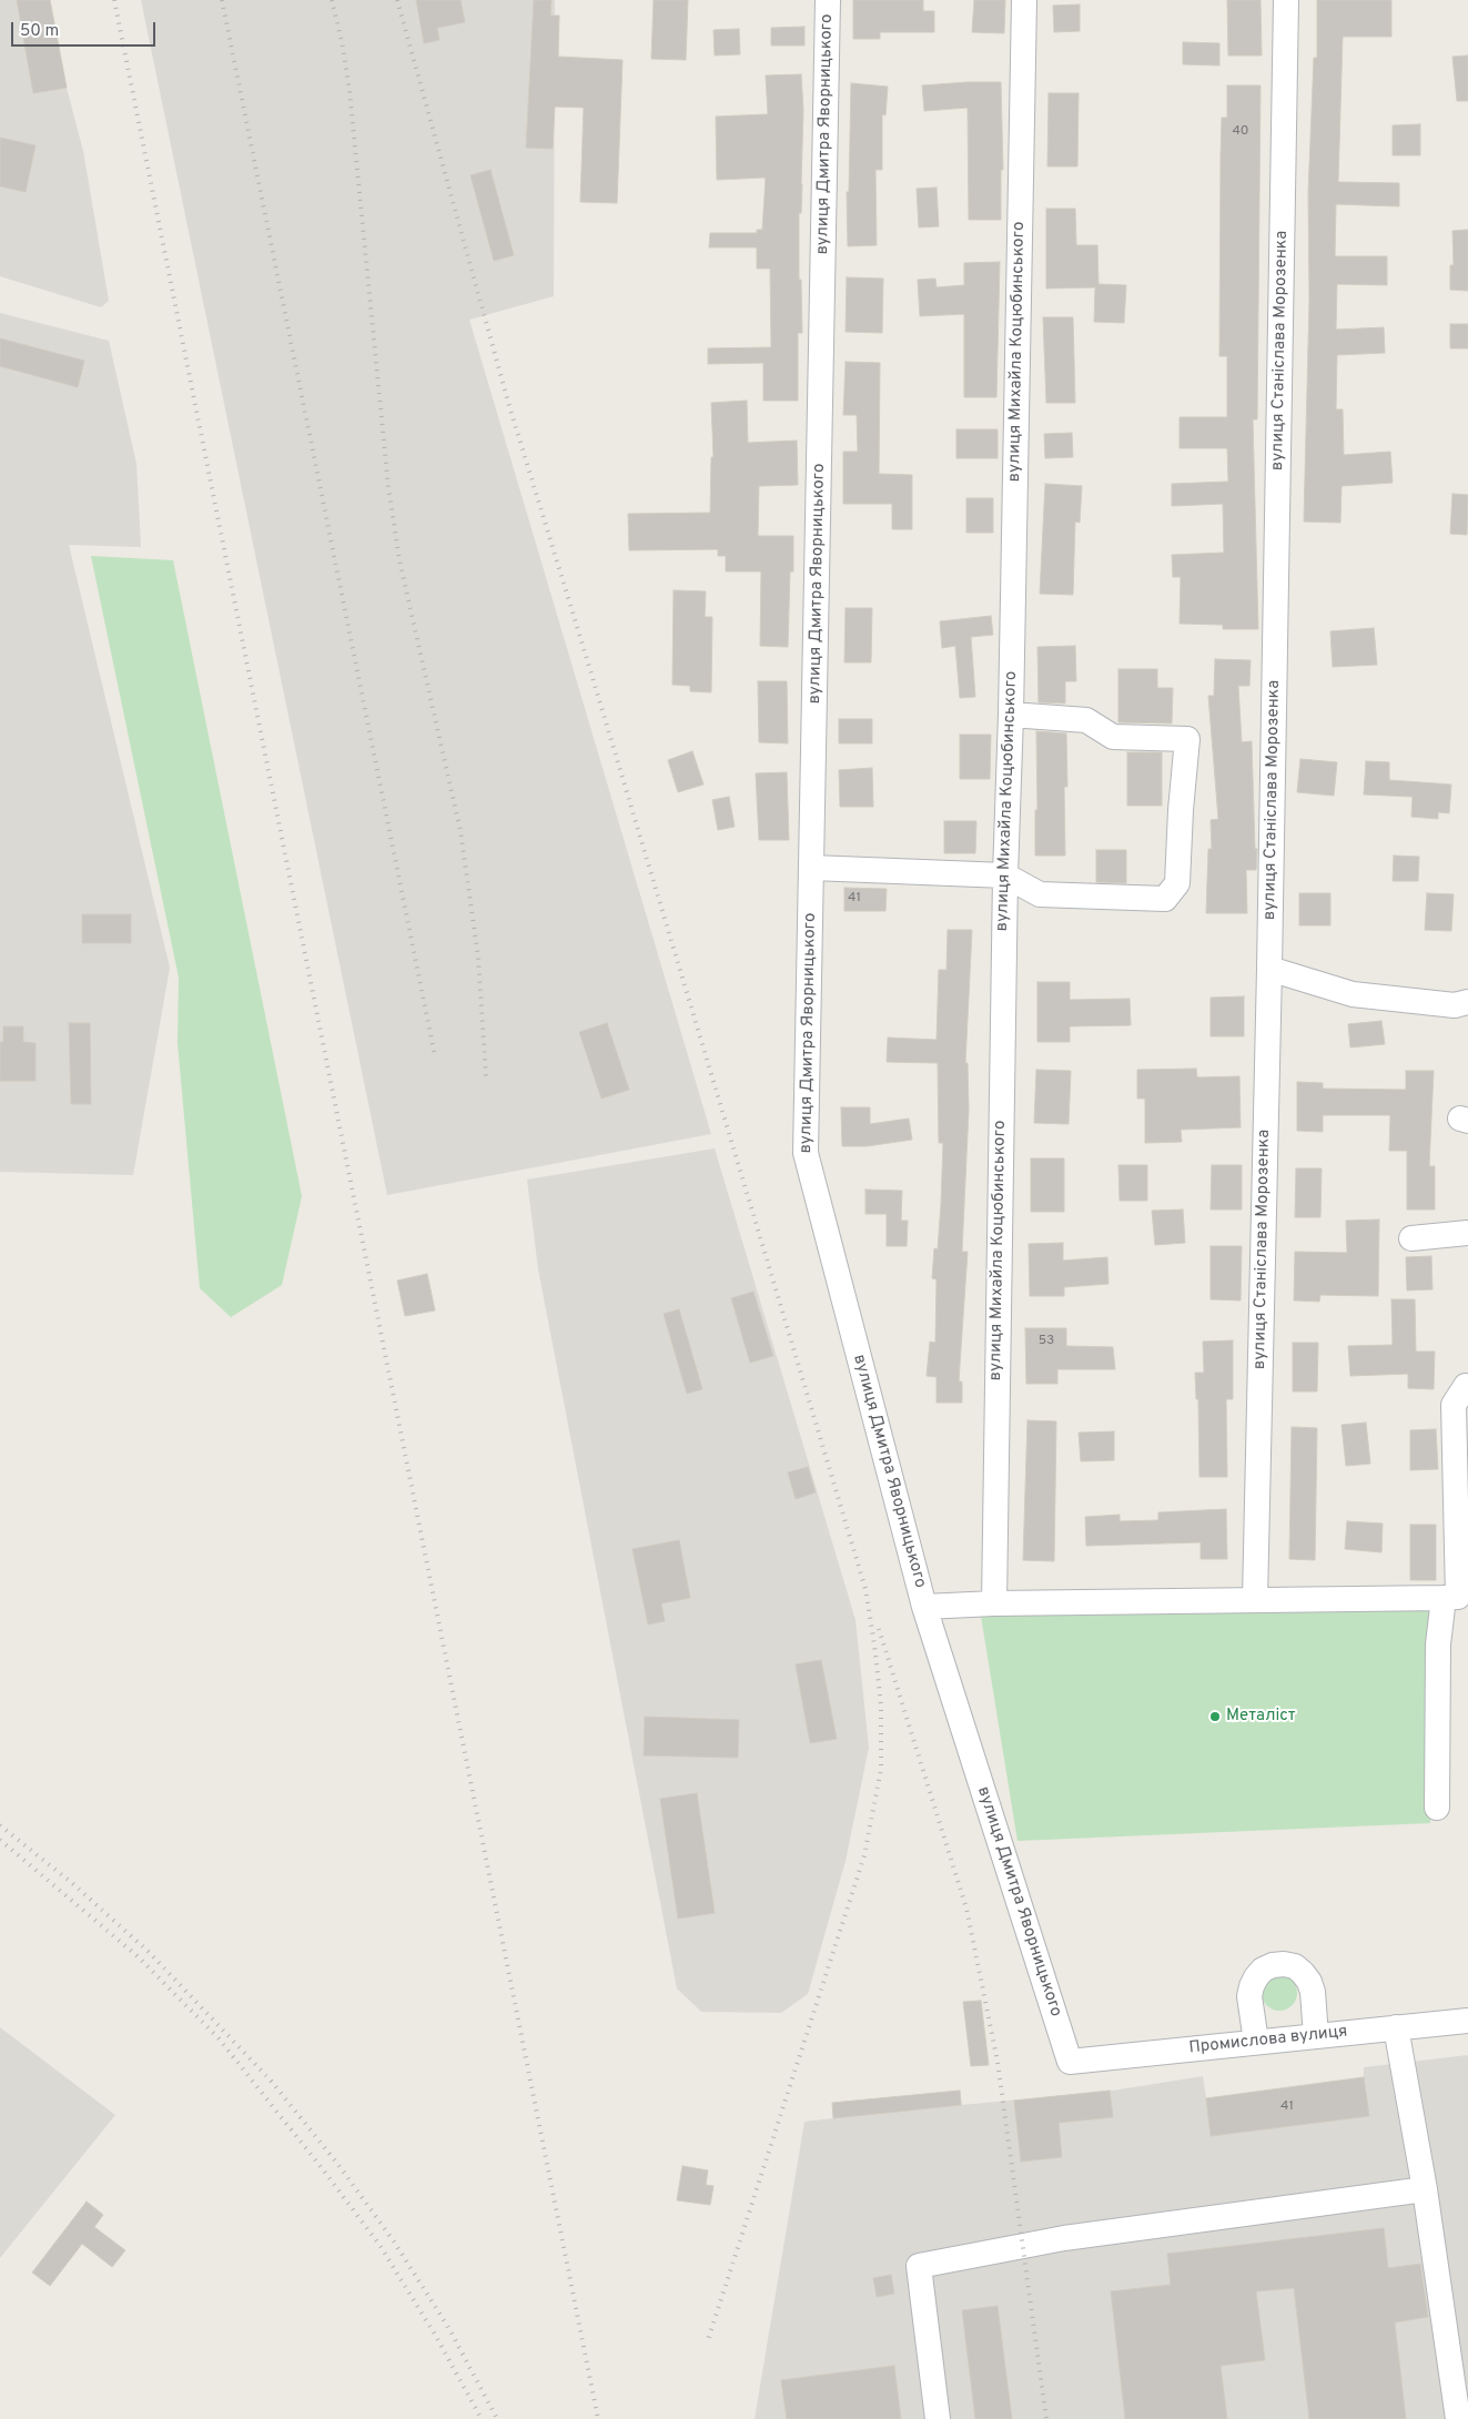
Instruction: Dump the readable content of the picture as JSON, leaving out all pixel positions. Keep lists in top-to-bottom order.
{
  "streets": {
    "street": [
      "вулиця Дмитра Яворницького",
      "вулиця Станіслава Морозенка",
      "вулиця Михайла Коцюбинського",
      "Промислова вулиця"
    ]
  },
  "crossings": [
    ["вулиця Дмитра Яворницького", "Промислова вулиця"]
  ],
  "places": ["Металіст"],
  "house_numbers": [
    "40",
    "41",
    "53",
    "41"
  ],
  "scale_bar": "50 m"
}
